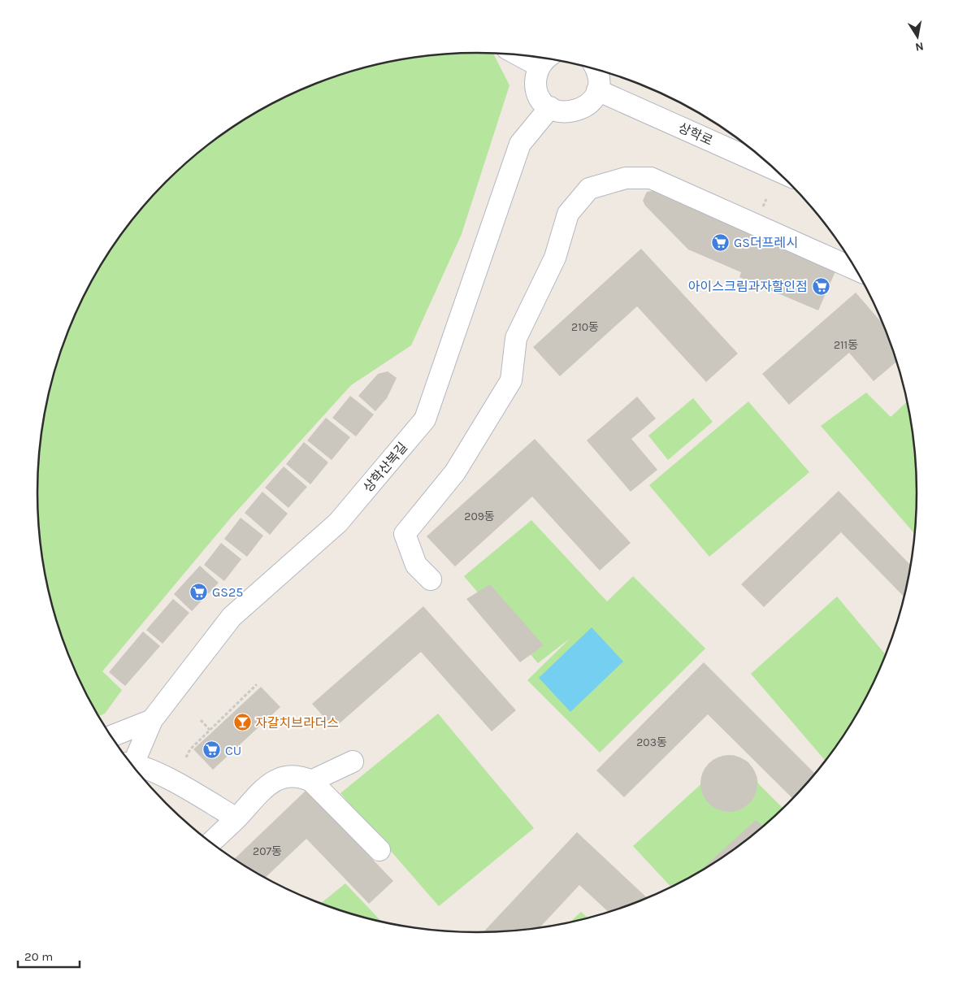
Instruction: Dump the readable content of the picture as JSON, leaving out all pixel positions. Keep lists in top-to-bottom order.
{
  "streets": {
    "street": ["상학로", "상학산복길"]
  },
  "places": {
    "supermarket": [
      "GS더프레시",
      "아이스크림과자할인점",
      "GS25",
      "CU"
    ],
    "bar": ["자갈치브라더스"]
  },
  "house_numbers": [
    "210동",
    "211동",
    "209동",
    "203동",
    "207동"
  ],
  "scale_bar": "20 m",
  "north": "bottom"
}
